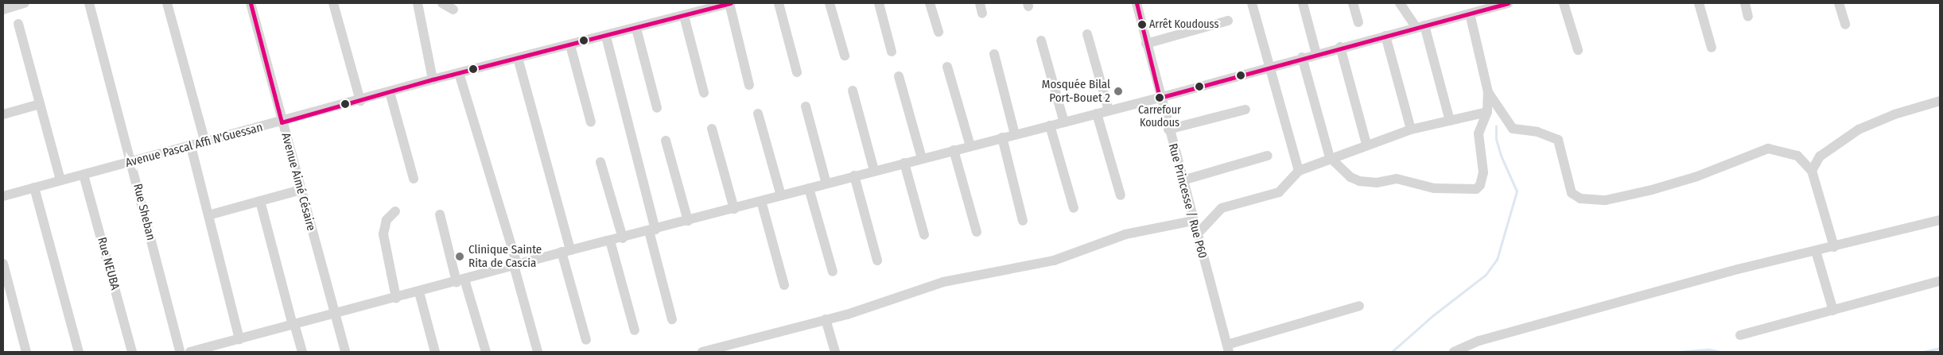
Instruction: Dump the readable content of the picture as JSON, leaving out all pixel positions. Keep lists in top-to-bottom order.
{
  "streets": {
    "street": [
      "Avenue Pascal Affi N'Guessan",
      "Avenue Aimé Césaire",
      "Rue Princesse / Rue P60",
      "Rue Sheban",
      "Rue NEUBA"
    ]
  },
  "crossings": [
    ["Avenue Pascal Affi N'Guessan", "Avenue Aimé Césaire"],
    ["Avenue Pascal Affi N'Guessan", "Rue Sheban"],
    ["Avenue Pascal Affi N'Guessan", "Rue NEUBA"]
  ],
  "places": [
    "Arrêt Koudouss",
    "Mosquée Bilal Port-Bouet 2",
    "Carrefour Koudous",
    "Clinique Sainte Rita de Cascia"
  ]
}
